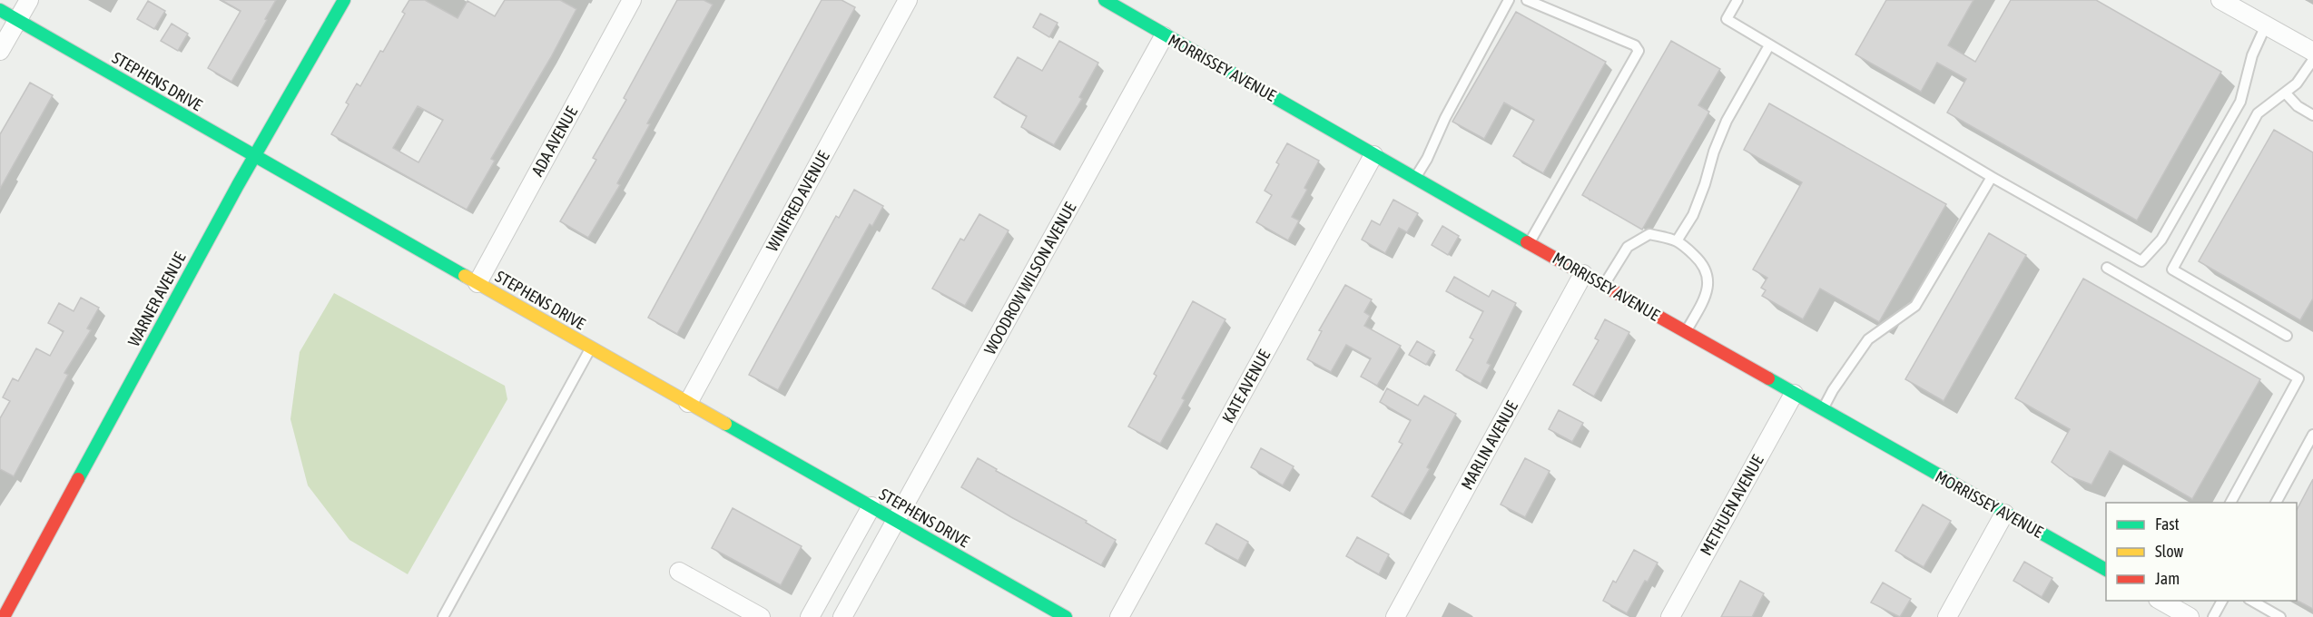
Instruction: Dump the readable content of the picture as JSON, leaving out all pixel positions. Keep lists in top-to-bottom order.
{
  "streets": {
    "street": [
      "MORRISSEY AVENUE",
      "STEPHENS DRIVE",
      "ADA AVENUE",
      "WINIFRED AVENUE",
      "WOODROW WILSON AVENUE",
      "WARNER AVENUE",
      "KATE AVENUE",
      "MARLIN AVENUE",
      "METHUEN AVENUE"
    ]
  },
  "crossings": [
    ["MORRISSEY AVENUE", "WOODROW WILSON AVENUE"],
    ["MORRISSEY AVENUE", "KATE AVENUE"],
    ["MORRISSEY AVENUE", "MARLIN AVENUE"],
    ["MORRISSEY AVENUE", "METHUEN AVENUE"],
    ["STEPHENS DRIVE", "ADA AVENUE"],
    ["STEPHENS DRIVE", "WINIFRED AVENUE"],
    ["STEPHENS DRIVE", "WOODROW WILSON AVENUE"],
    ["STEPHENS DRIVE", "WARNER AVENUE"]
  ],
  "legend": ["Fast", "Slow", "Jam"]
}
